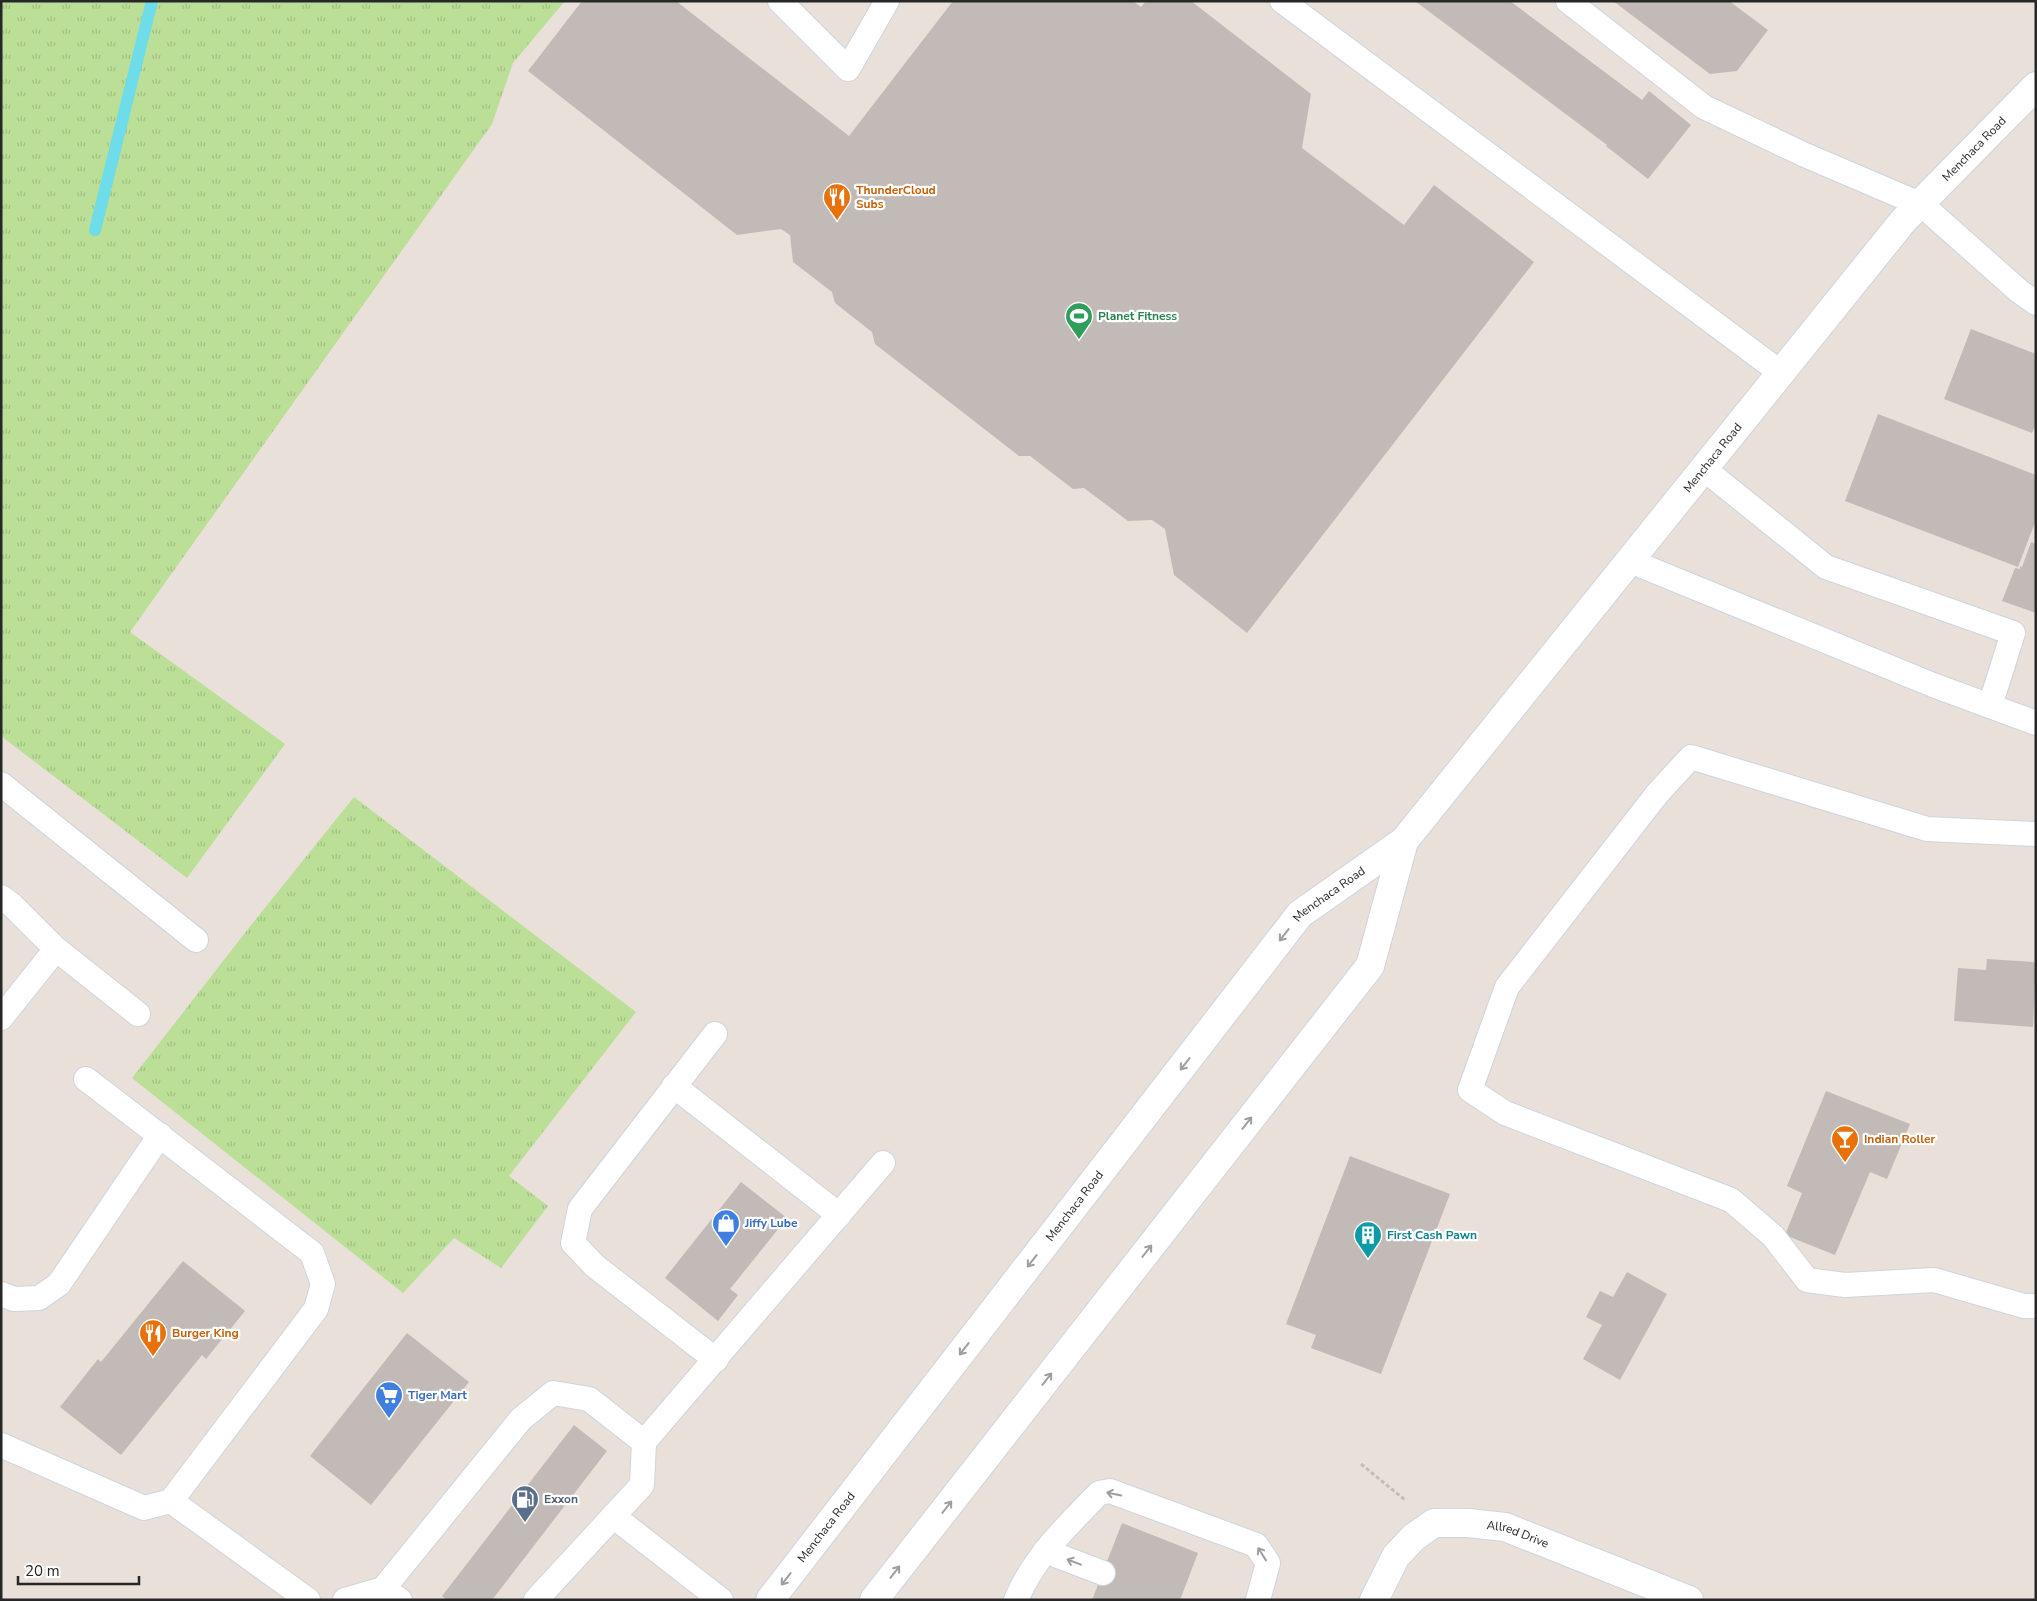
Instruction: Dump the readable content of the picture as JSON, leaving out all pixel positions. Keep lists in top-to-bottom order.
{
  "streets": {
    "main road": ["Menchaca Road", "Allred Drive"]
  },
  "places": {
    "restaurant": ["ThunderCloud Subs", "Burger King"],
    "sports": ["Planet Fitness"],
    "bar": ["Indian Roller"],
    "shop": ["Jiffy Lube"],
    "building": ["First Cash Pawn"],
    "supermarket": ["Tiger Mart"],
    "fuel station": ["Exxon"]
  },
  "scale_bar": "20 m"
}
